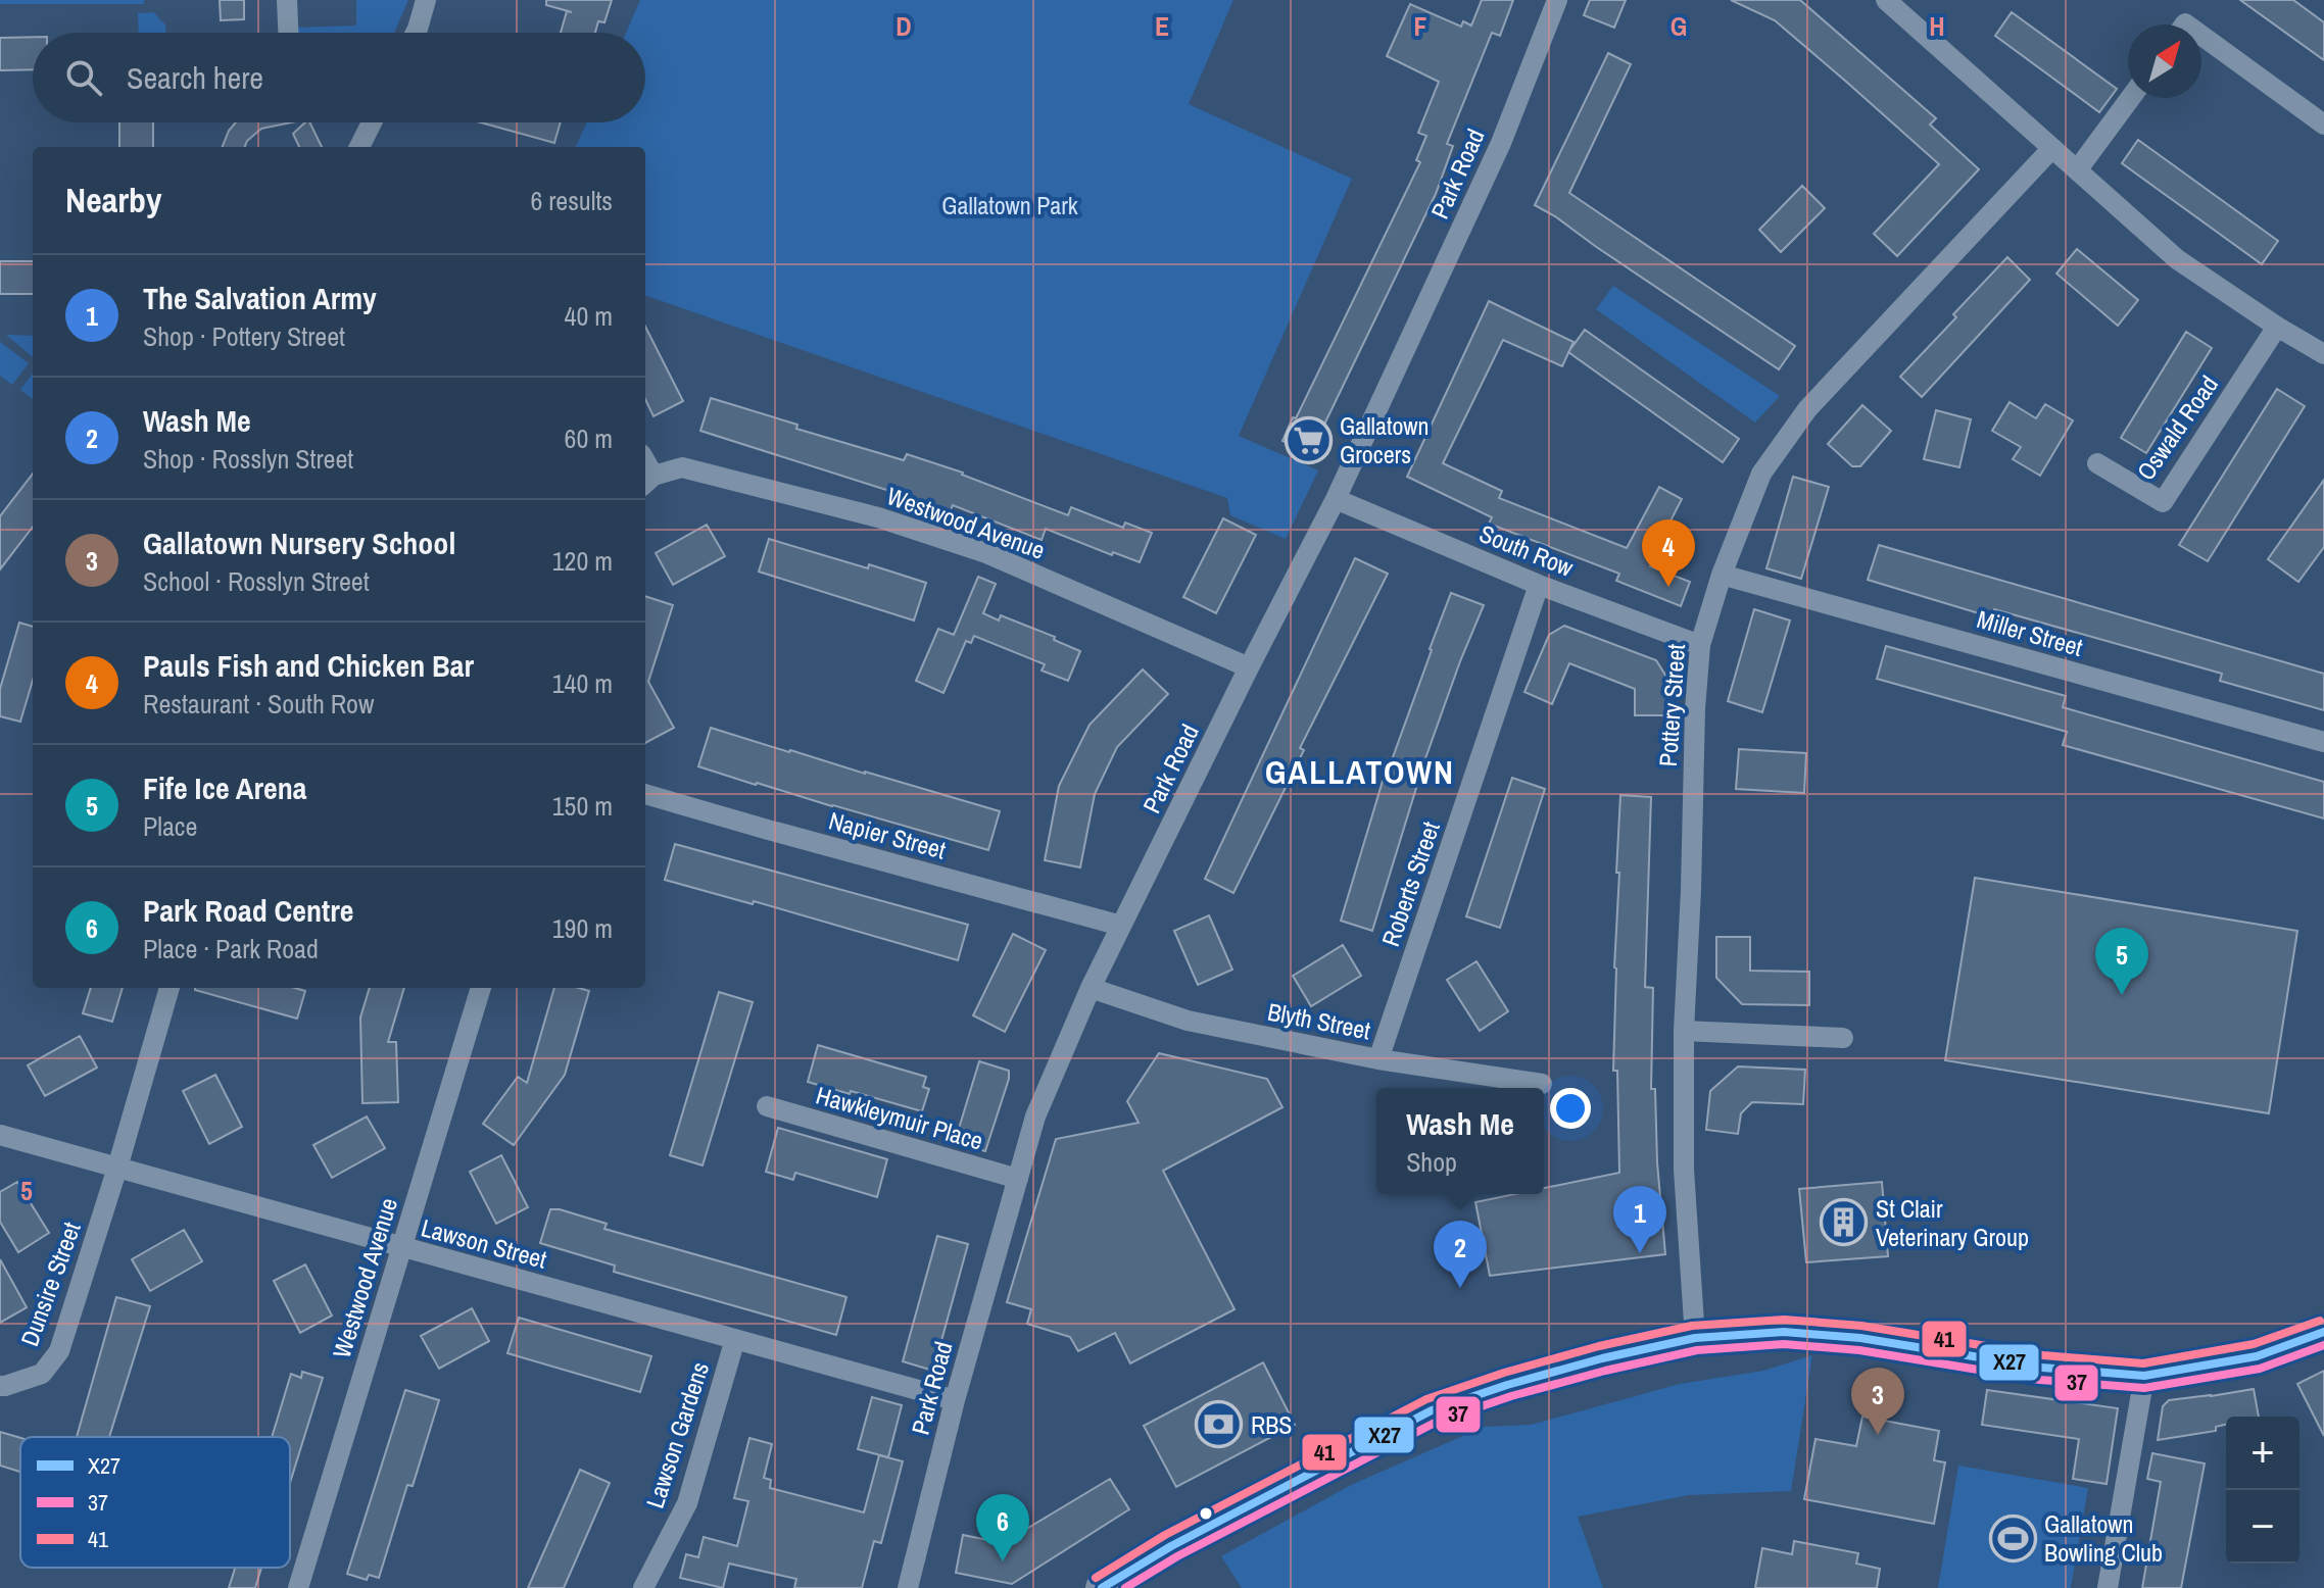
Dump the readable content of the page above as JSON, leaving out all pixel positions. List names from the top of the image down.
{
  "streets": {
    "street": [
      "Park Road",
      "Oswald Road",
      "Westwood Avenue",
      "South Row",
      "Miller Street",
      "Pottery Street",
      "Napier Street",
      "Roberts Street",
      "Blyth Street",
      "Hawkleymuir Place",
      "Lawson Street",
      "Dunsire Street",
      "Lawson Gardens"
    ]
  },
  "crossings": [
    ["Park Road", "Westwood Avenue"],
    ["Park Road", "South Row"],
    ["Park Road", "Napier Street"],
    ["Park Road", "Blyth Street"],
    ["Park Road", "Hawkleymuir Place"],
    ["Park Road", "Lawson Street"],
    ["Westwood Avenue", "Lawson Street"],
    ["South Row", "Pottery Street"],
    ["South Row", "Roberts Street"],
    ["Miller Street", "Pottery Street"],
    ["Roberts Street", "Blyth Street"],
    ["Lawson Street", "Dunsire Street"],
    ["Lawson Street", "Lawson Gardens"]
  ],
  "districts": ["GALLATOWN"],
  "parks": ["Gallatown Park"],
  "places": {
    "supermarket": ["Gallatown Grocers"],
    "building": ["St Clair Veterinary Group"],
    "bank": ["RBS"],
    "sports": ["Gallatown Bowling Club"]
  },
  "lines": ["transit line 41", "transit line X27", "transit line 37"],
  "legend": ["X27", "37", "41"],
  "north": "top right",
  "page": {
    "search": "Search here",
    "heading": ["Nearby", "6 results"],
    "list": [
      {
        "mark": "1",
        "name": "The Salvation Army",
        "note": "Shop · Pottery Street",
        "value": "40 m"
      },
      {
        "mark": "2",
        "name": "Wash Me",
        "note": "Shop · Rosslyn Street",
        "value": "60 m"
      },
      {
        "mark": "3",
        "name": "Gallatown Nursery School",
        "note": "School · Rosslyn Street",
        "value": "120 m"
      },
      {
        "mark": "4",
        "name": "Pauls Fish and Chicken Bar",
        "note": "Restaurant · South Row",
        "value": "140 m"
      },
      {
        "mark": "5",
        "name": "Fife Ice Arena",
        "note": "Place",
        "value": "150 m"
      },
      {
        "mark": "6",
        "name": "Park Road Centre",
        "note": "Place · Park Road",
        "value": "190 m"
      }
    ],
    "pins": [
      "4",
      "5",
      "1",
      "2",
      "3",
      "6"
    ],
    "popup": ["Wash Me", "Shop"],
    "map_buttons": ["+", "−"]
  },
  "grid": {
    "columns": [
      "D",
      "E",
      "F",
      "G",
      "H"
    ],
    "rows": ["5"]
  }
}
